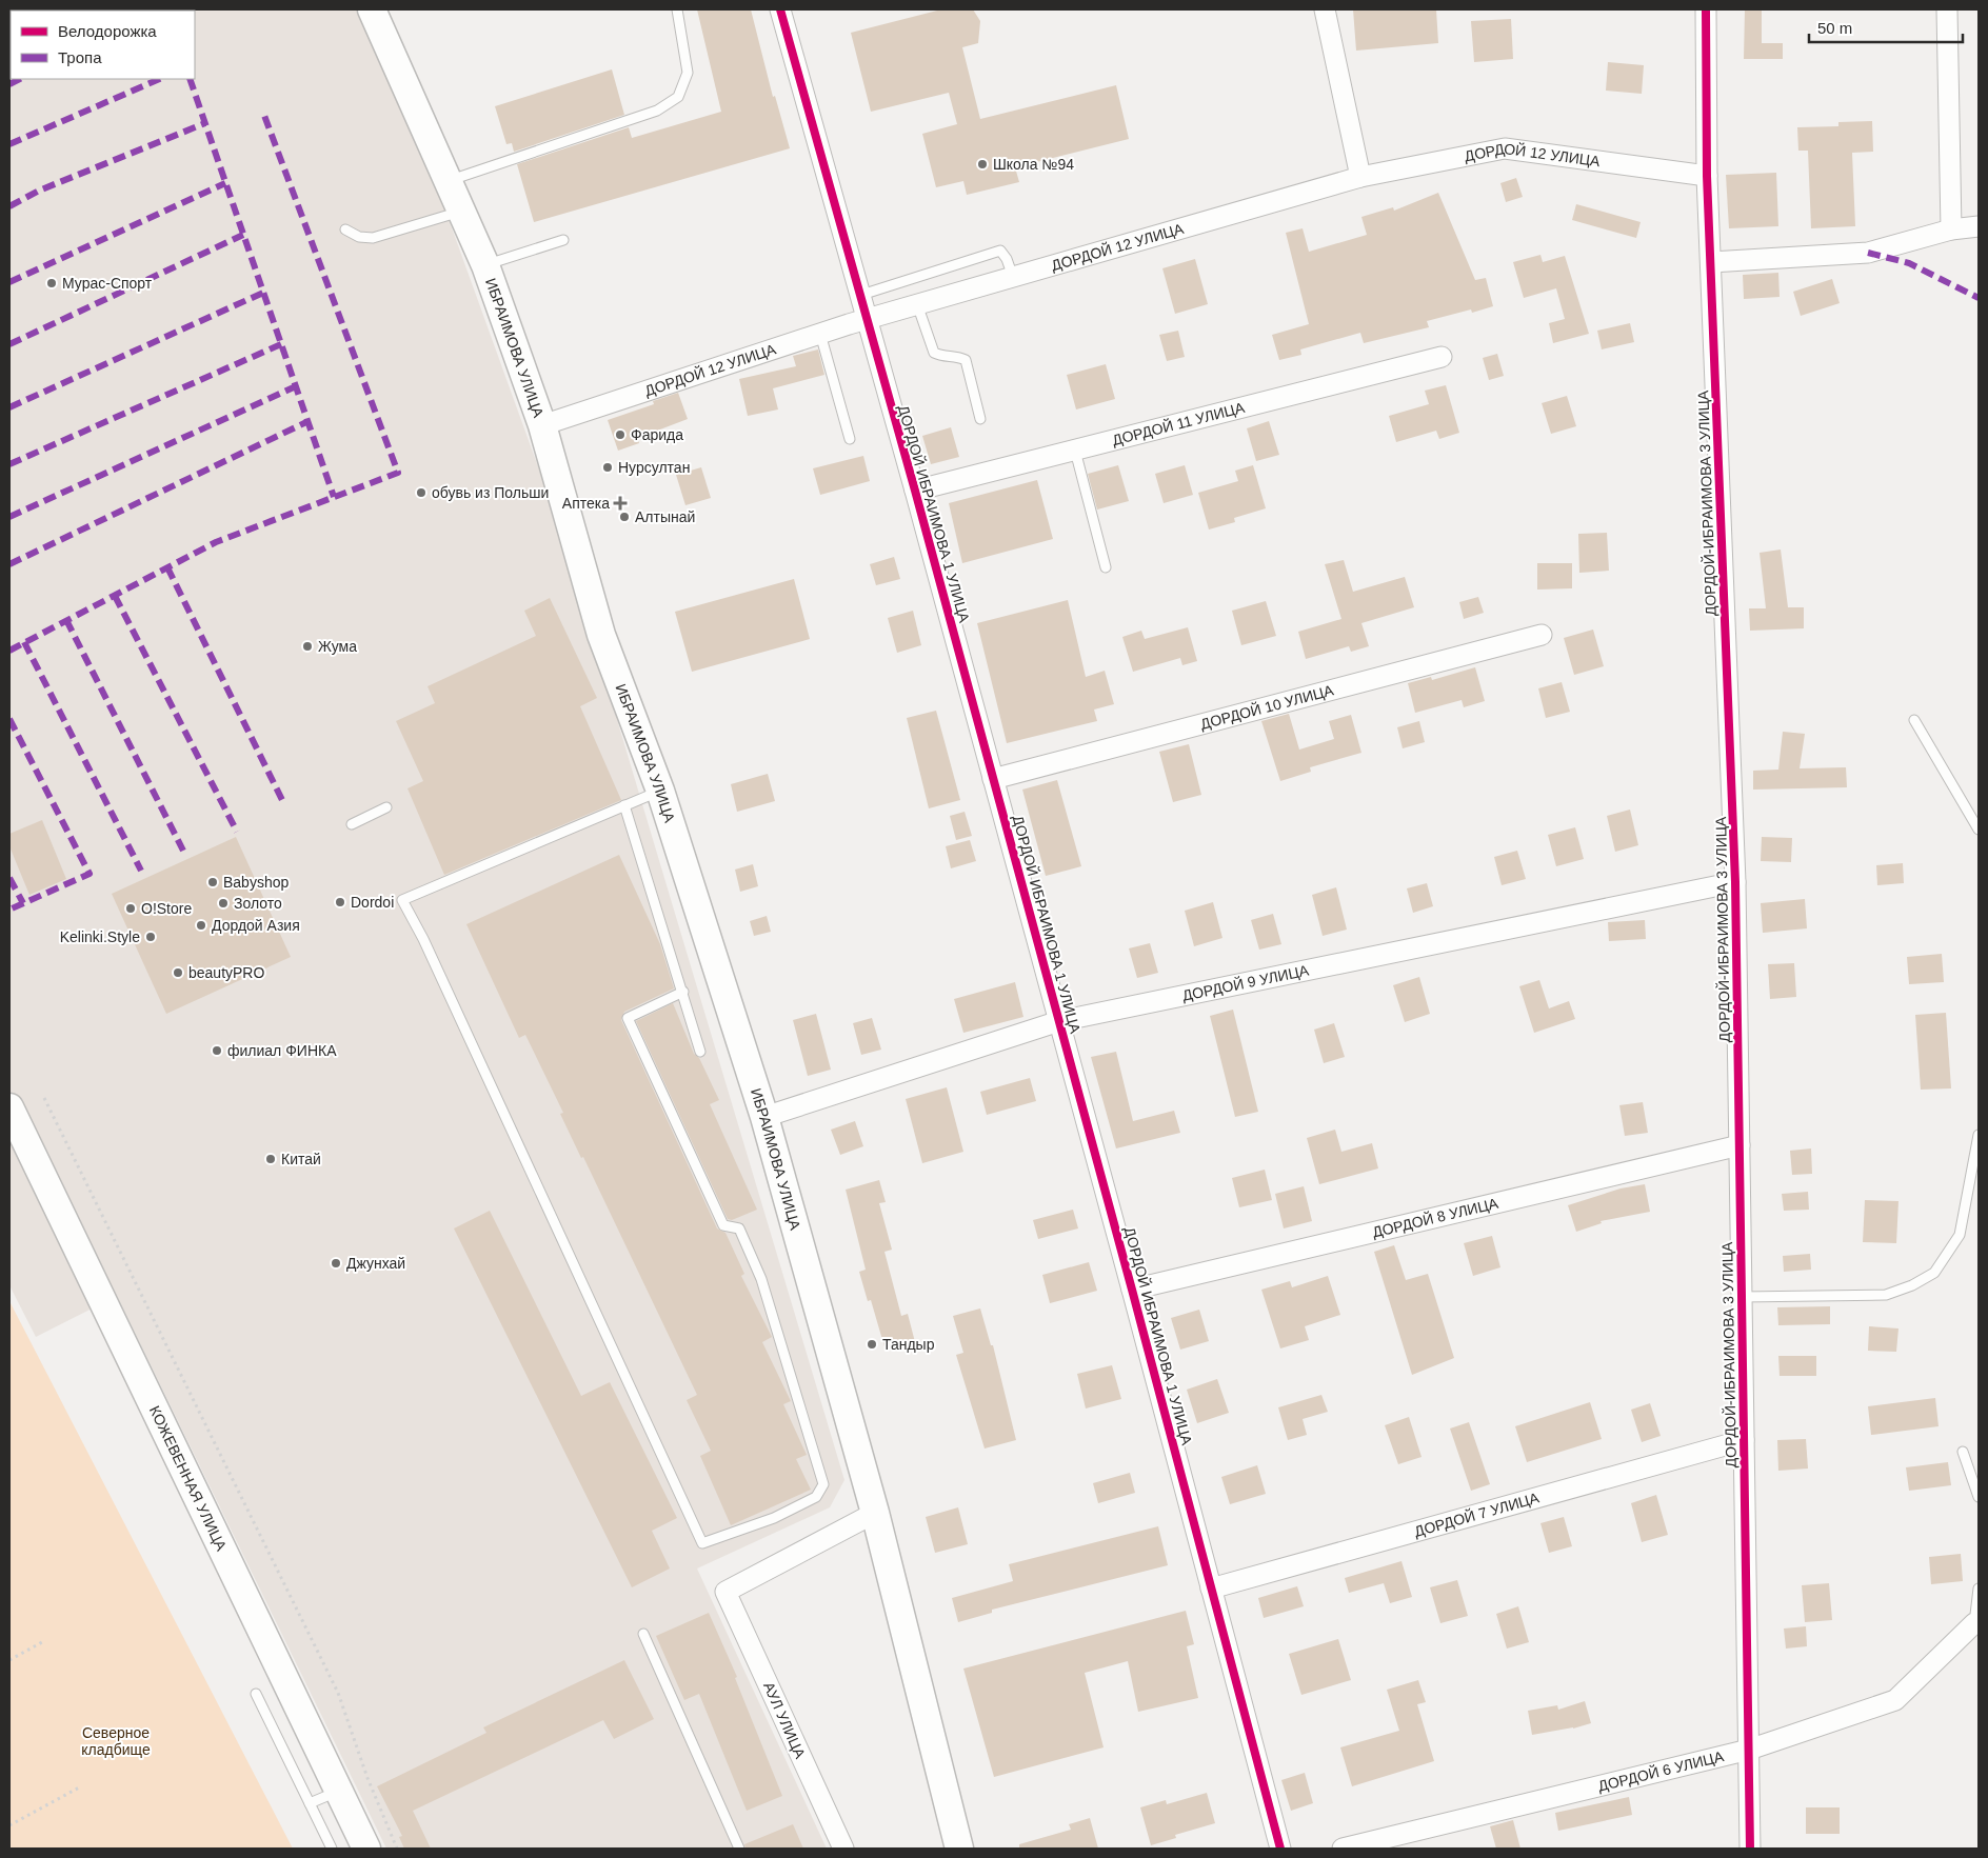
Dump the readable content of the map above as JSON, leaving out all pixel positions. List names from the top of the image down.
{
  "streets": {
    "main road": ["ИБРАИМОВА УЛИЦА", "КОЖЕВЕННАЯ УЛИЦА"],
    "street": [
      "ДОРДОЙ 12 УЛИЦА",
      "ДОРДОЙ 11 УЛИЦА",
      "ДОРДОЙ-ИБРАИМОВА 3 УЛИЦА",
      "ДОРДОЙ ИБРАИМОВА 1 УЛИЦА",
      "ДОРДОЙ 10 УЛИЦА",
      "ДОРДОЙ 9 УЛИЦА",
      "ДОРДОЙ 8 УЛИЦА",
      "ДОРДОЙ 7 УЛИЦА",
      "АУЛ УЛИЦА",
      "ДОРДОЙ 6 УЛИЦА"
    ]
  },
  "crossings": [
    ["ДОРДОЙ 12 УЛИЦА", "ИБРАИМОВА УЛИЦА"],
    ["ДОРДОЙ 12 УЛИЦА", "ДОРДОЙ-ИБРАИМОВА 3 УЛИЦА"],
    ["ДОРДОЙ 12 УЛИЦА", "ДОРДОЙ ИБРАИМОВА 1 УЛИЦА"],
    ["ИБРАИМОВА УЛИЦА", "ДОРДОЙ 9 УЛИЦА"],
    ["ИБРАИМОВА УЛИЦА", "АУЛ УЛИЦА"],
    ["ДОРДОЙ 11 УЛИЦА", "ДОРДОЙ ИБРАИМОВА 1 УЛИЦА"],
    ["ДОРДОЙ-ИБРАИМОВА 3 УЛИЦА", "ДОРДОЙ 9 УЛИЦА"],
    ["ДОРДОЙ-ИБРАИМОВА 3 УЛИЦА", "ДОРДОЙ 8 УЛИЦА"],
    ["ДОРДОЙ-ИБРАИМОВА 3 УЛИЦА", "ДОРДОЙ 7 УЛИЦА"],
    ["ДОРДОЙ-ИБРАИМОВА 3 УЛИЦА", "ДОРДОЙ 6 УЛИЦА"],
    ["ДОРДОЙ ИБРАИМОВА 1 УЛИЦА", "ДОРДОЙ 10 УЛИЦА"],
    ["ДОРДОЙ ИБРАИМОВА 1 УЛИЦА", "ДОРДОЙ 9 УЛИЦА"],
    ["ДОРДОЙ ИБРАИМОВА 1 УЛИЦА", "ДОРДОЙ 8 УЛИЦА"],
    ["ДОРДОЙ ИБРАИМОВА 1 УЛИЦА", "ДОРДОЙ 7 УЛИЦА"]
  ],
  "parks": ["Северное кладбище"],
  "places": {
    "other": [
      "Школа №94",
      "Мурас-Спорт",
      "Фарида",
      "Нурсултан",
      "обувь из Польши",
      "Алтынай",
      "Жума",
      "Babyshop",
      "Dordoi",
      "Золото",
      "O!Store",
      "Дордой Азия",
      "Kelinki.Style",
      "beautyPRO",
      "филиал ФИНКА",
      "Китай",
      "Джунхай",
      "Тандыр"
    ],
    "health": ["Аптека"]
  },
  "legend": ["Велодорожка", "Тропа"],
  "scale_bar": "50 m"
}
